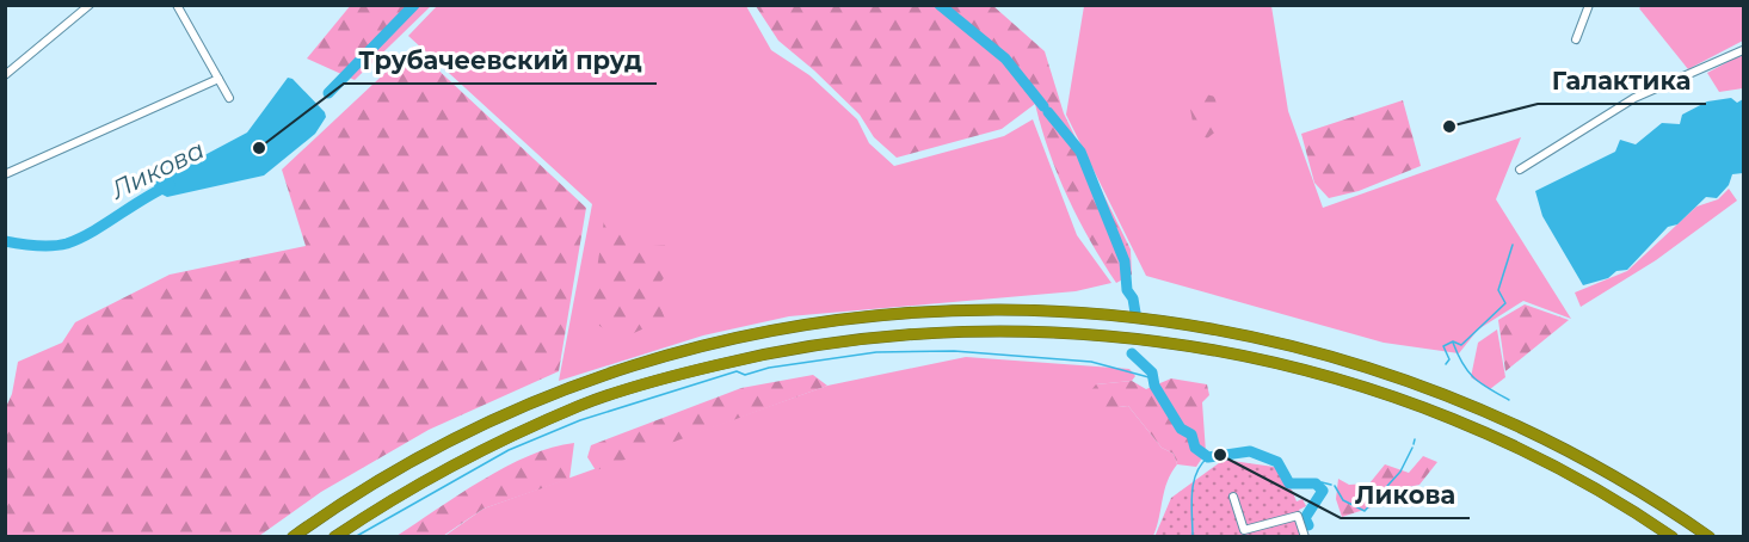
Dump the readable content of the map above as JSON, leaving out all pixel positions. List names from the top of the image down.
{
  "water": ["Ликова"],
  "places": ["Галактика", "Трубачеевский пруд", "Ликова"]
}
